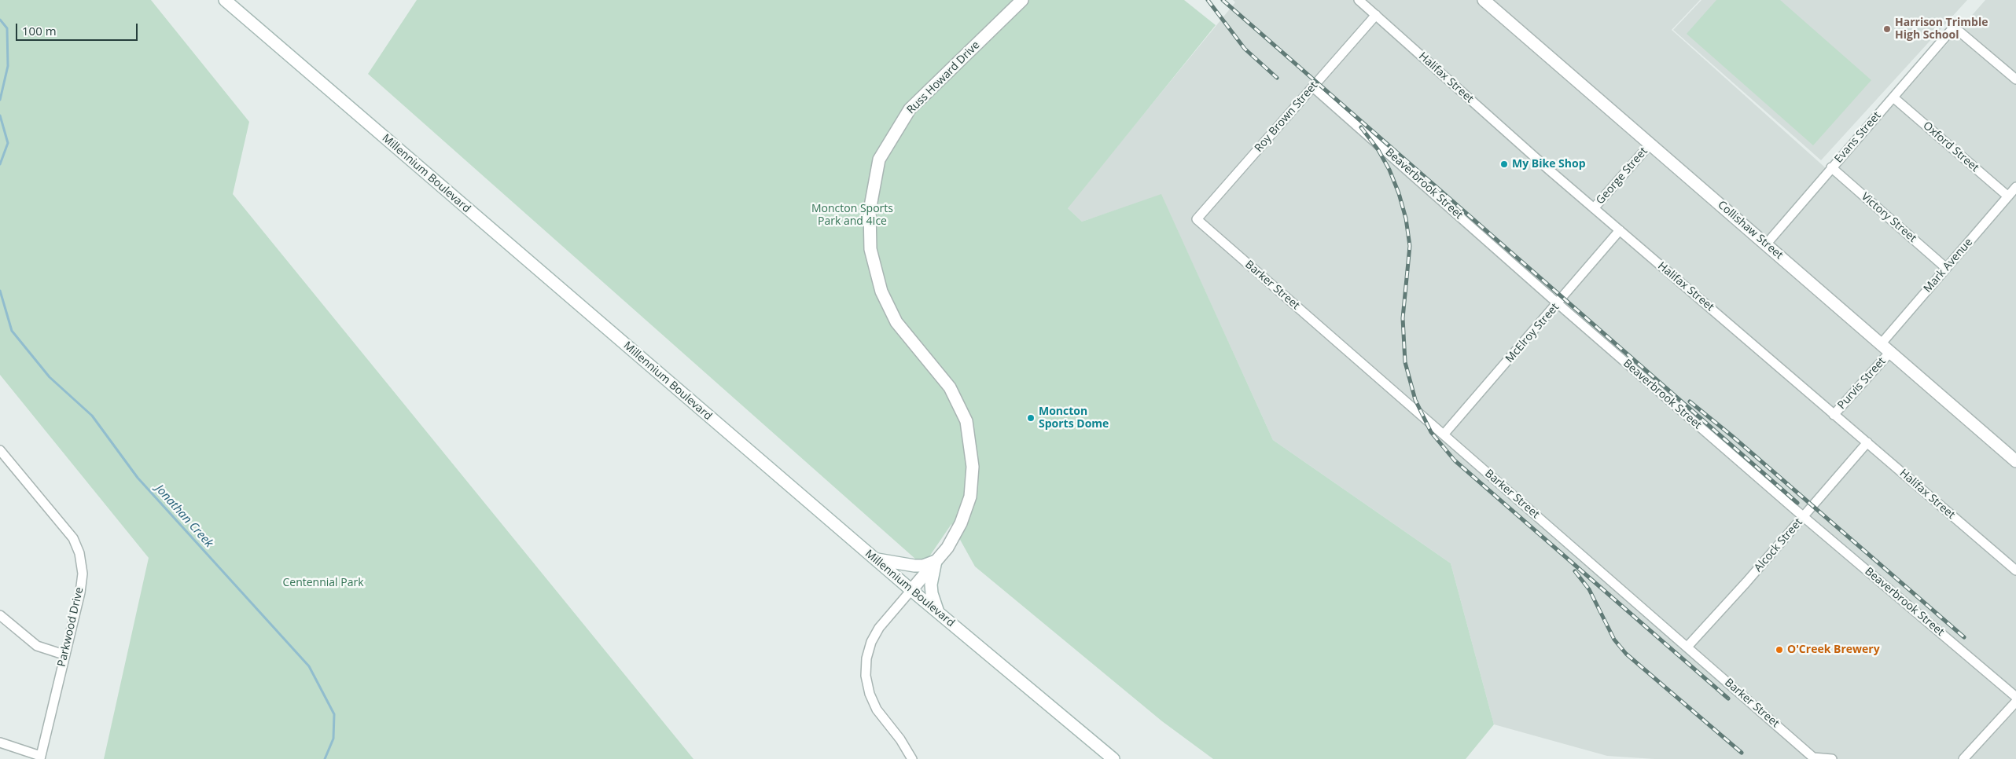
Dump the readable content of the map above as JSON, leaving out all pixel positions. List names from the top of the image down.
{
  "streets": {
    "street": [
      "Russ Howard Drive",
      "Halifax Street",
      "Roy Brown Street",
      "Evans Street",
      "Oxford Street",
      "Millennium Boulevard",
      "George Street",
      "Beaverbrook Street",
      "Victory Street",
      "Collishaw Street",
      "Mark Avenue",
      "Barker Street",
      "McElroy Street",
      "Purvis Street",
      "Alcock Street",
      "Parkwood Drive"
    ]
  },
  "crossings": [
    ["Russ Howard Drive", "Millennium Boulevard"],
    ["Halifax Street", "Roy Brown Street"],
    ["Halifax Street", "George Street"],
    ["Halifax Street", "McElroy Street"],
    ["Halifax Street", "Purvis Street"],
    ["Halifax Street", "Alcock Street"],
    ["Roy Brown Street", "Beaverbrook Street"],
    ["Roy Brown Street", "Barker Street"],
    ["Evans Street", "Oxford Street"],
    ["Evans Street", "Victory Street"],
    ["Evans Street", "Collishaw Street"],
    ["Oxford Street", "Mark Avenue"],
    ["George Street", "Collishaw Street"],
    ["Beaverbrook Street", "McElroy Street"],
    ["Beaverbrook Street", "Alcock Street"],
    ["Victory Street", "Mark Avenue"],
    ["Collishaw Street", "Mark Avenue"],
    ["Collishaw Street", "Purvis Street"],
    ["Barker Street", "McElroy Street"],
    ["Barker Street", "Alcock Street"]
  ],
  "water": ["Jonathan Creek"],
  "parks": ["Moncton Sports Park and 4Ice", "Centennial Park"],
  "places": [
    "Harrison Trimble High School",
    "My Bike Shop",
    "Moncton Sports Dome",
    "O'Creek Brewery"
  ],
  "scale_bar": "100 m"
}
